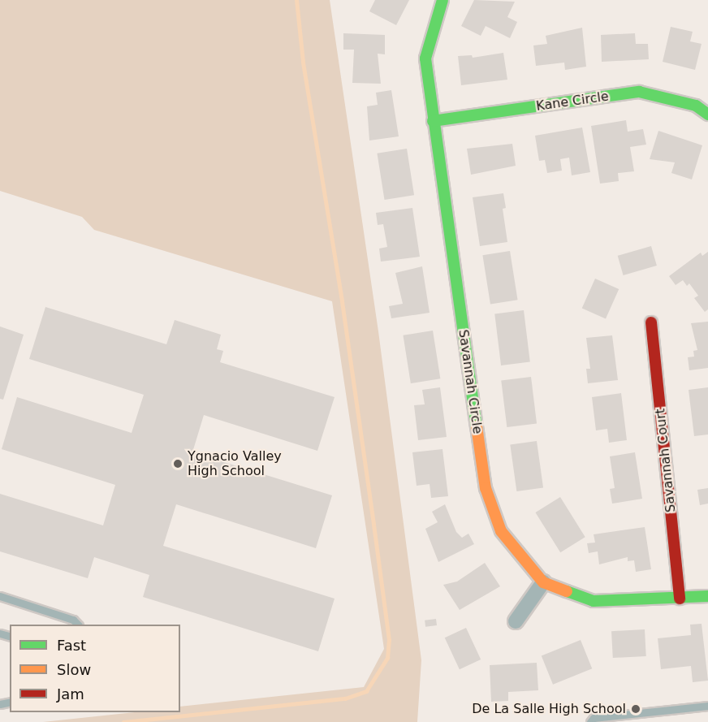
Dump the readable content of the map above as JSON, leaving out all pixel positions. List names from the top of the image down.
{
  "streets": {
    "street": ["Kane Circle", "Savannah Circle", "Savannah Court"]
  },
  "crossings": [
    ["Kane Circle", "Savannah Circle"]
  ],
  "places": ["Ygnacio Valley High School", "De La Salle High School"],
  "legend": ["Fast", "Slow", "Jam"]
}
